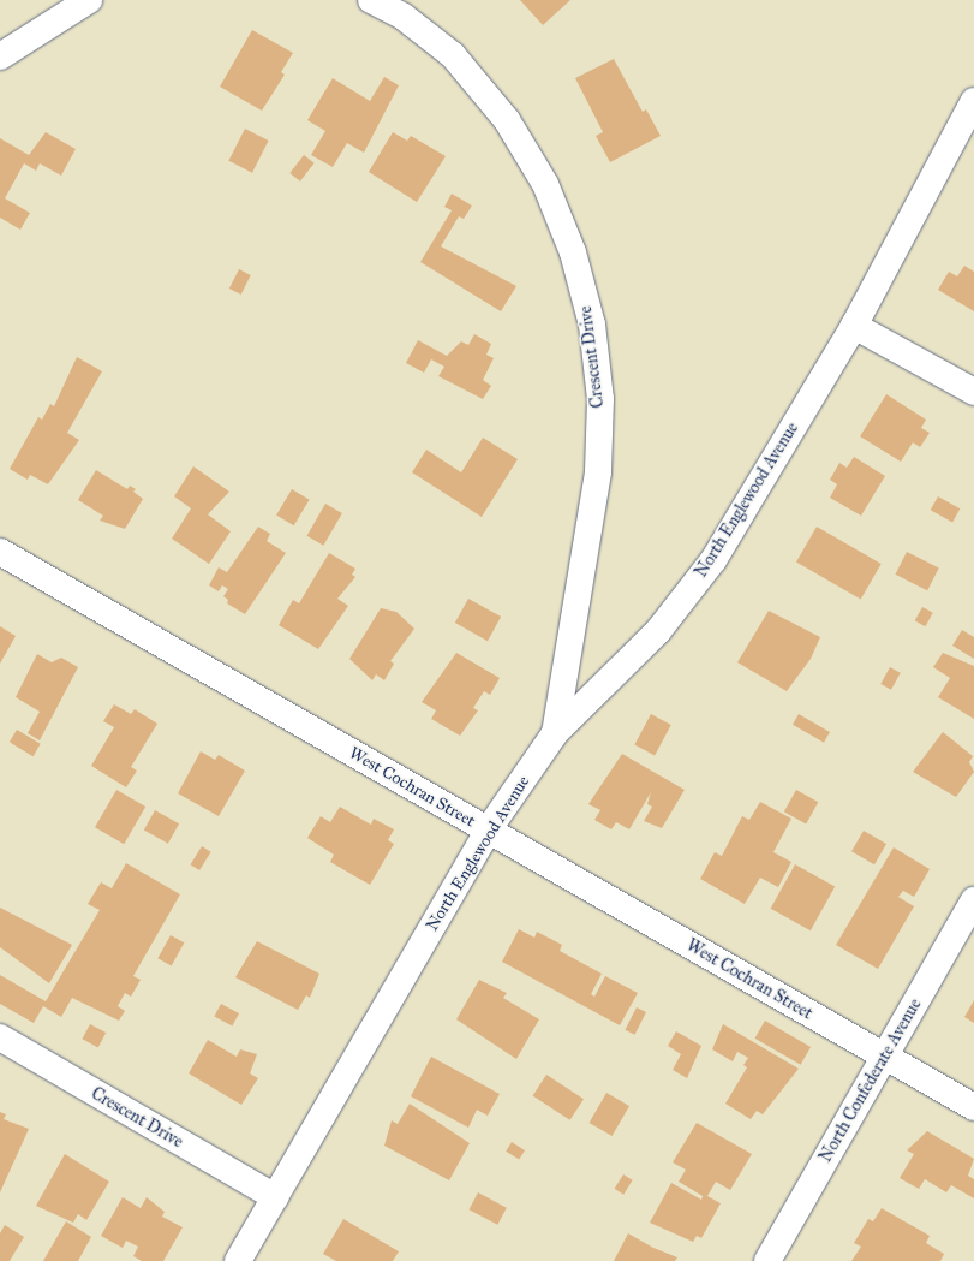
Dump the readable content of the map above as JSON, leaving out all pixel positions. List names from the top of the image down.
{
  "streets": {
    "street": [
      "Crescent Drive",
      "North Englewood Avenue",
      "West Cochran Street",
      "North Confederate Avenue"
    ]
  },
  "crossings": [
    ["Crescent Drive", "North Englewood Avenue"],
    ["North Englewood Avenue", "West Cochran Street"],
    ["West Cochran Street", "North Confederate Avenue"]
  ]
}
